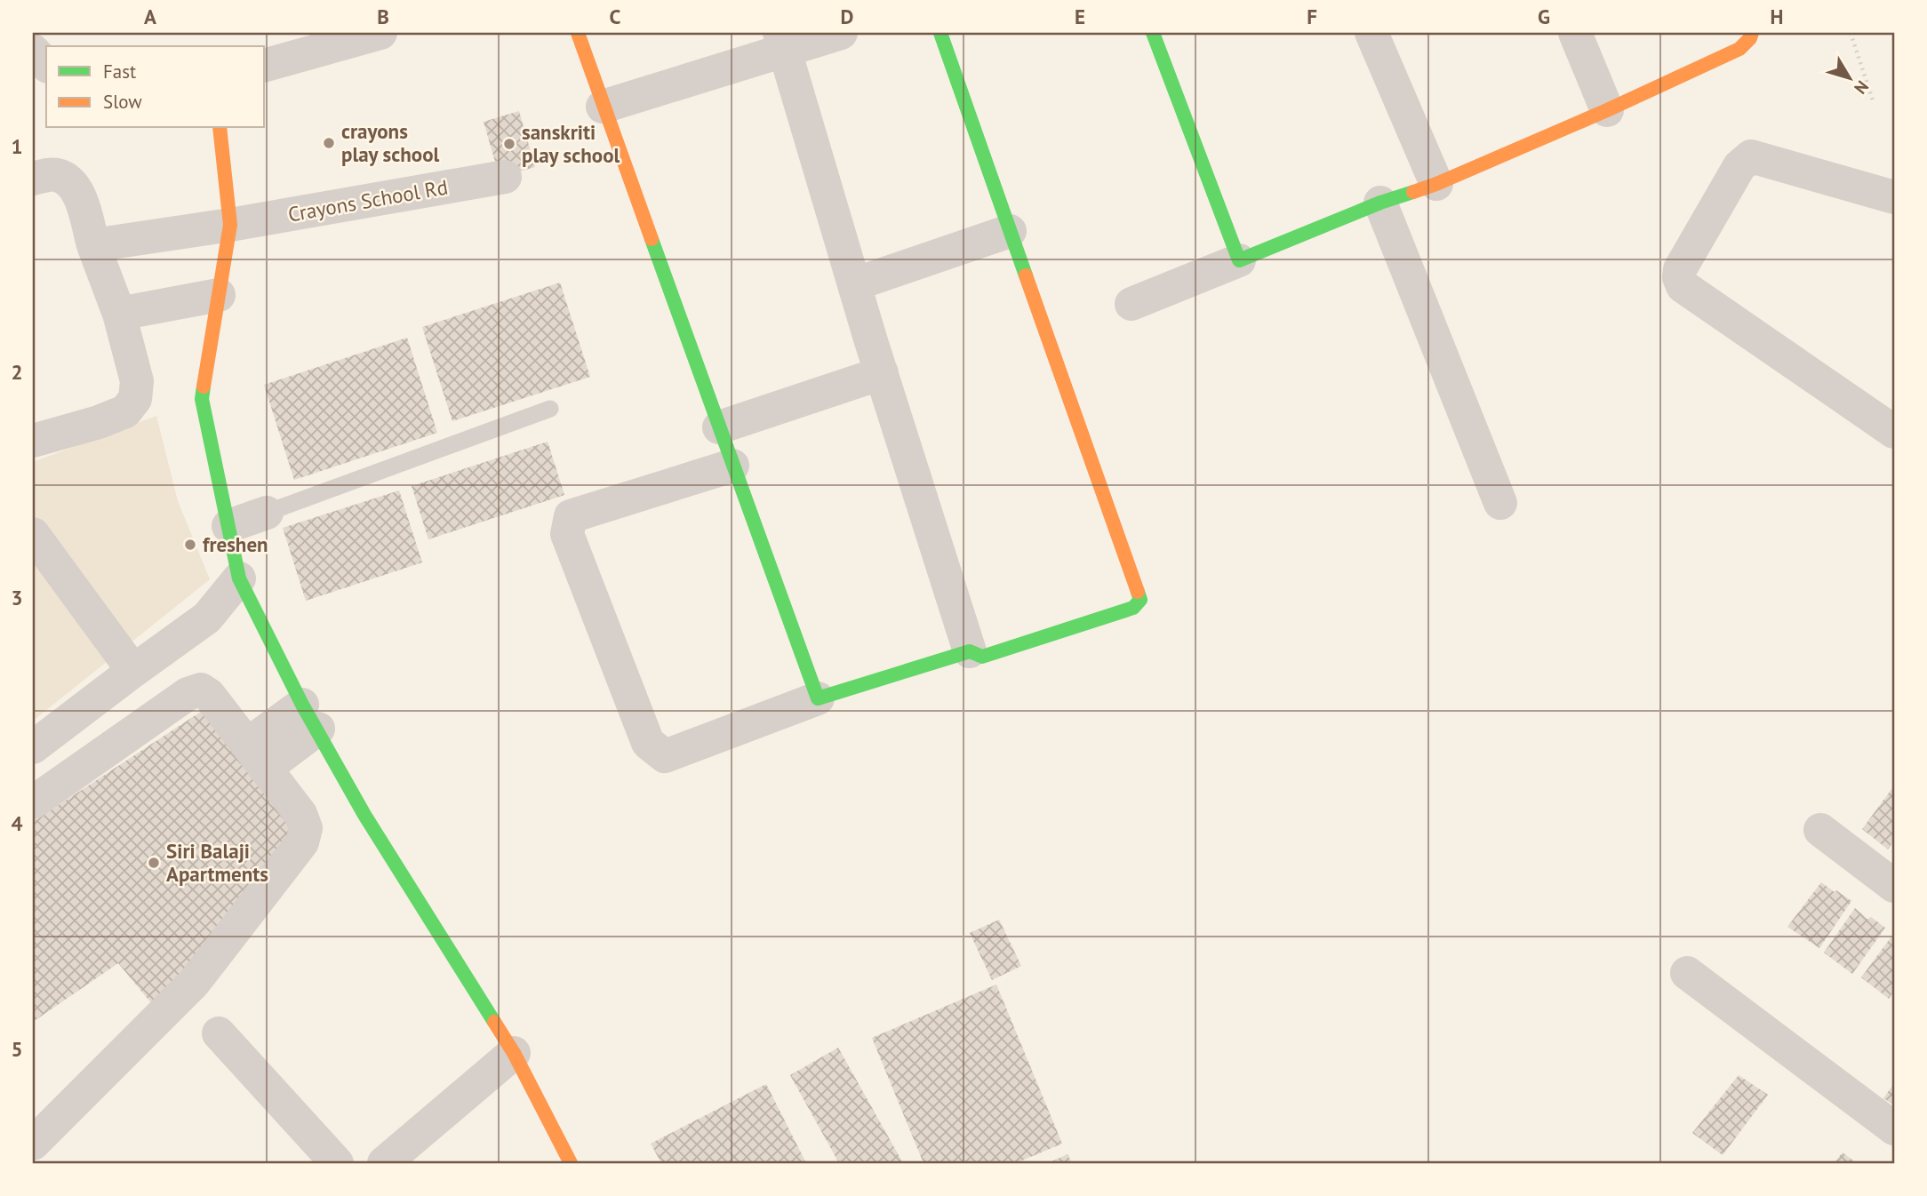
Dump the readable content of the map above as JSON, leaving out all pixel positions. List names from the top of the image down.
{
  "streets": {
    "street": ["Crayons School Rd"]
  },
  "places": [
    "crayons play school",
    "sanskriti play school",
    "freshen",
    "Siri Balaji Apartments"
  ],
  "legend": ["Fast", "Slow"],
  "north": "bottom right",
  "grid": {
    "columns": [
      "A",
      "B",
      "C",
      "D",
      "E",
      "F",
      "G",
      "H"
    ],
    "rows": [
      "1",
      "2",
      "3",
      "4",
      "5"
    ]
  }
}
